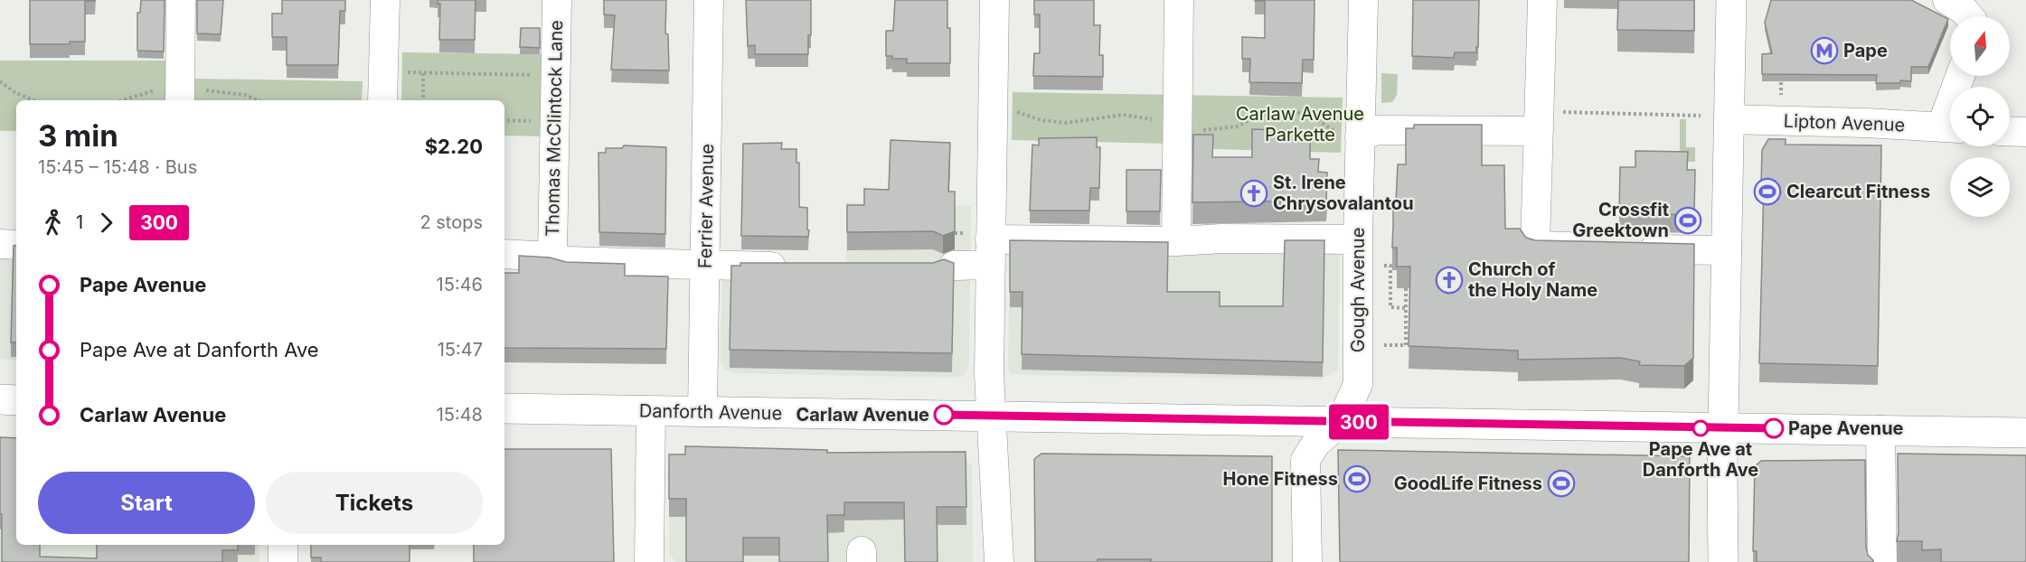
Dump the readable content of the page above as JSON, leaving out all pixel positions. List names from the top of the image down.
{
  "streets": {
    "main road": ["Danforth Avenue"],
    "street": [
      "Lipton Avenue",
      "Thomas McClintock Lane",
      "Ferrier Avenue",
      "Gough Avenue"
    ]
  },
  "crossings": [
    ["Ferrier Avenue", "Danforth Avenue"],
    ["Gough Avenue", "Danforth Avenue"]
  ],
  "parks": ["Carlaw Avenue Parkette"],
  "places": {
    "metro station": ["Pape"],
    "sports": [
      "Clearcut Fitness",
      "Crossfit Greektown",
      "Hone Fitness",
      "GoodLife Fitness"
    ],
    "church": ["St. Irene Chrysovalantou", "Church of the Holy Name"],
    "other": ["Carlaw Avenue", "Pape Ave at Danforth Ave", "Pape Avenue"]
  },
  "lines": ["bus line 300"],
  "north": "top",
  "page": {
    "on_map": "300",
    "heading": ["3 min", "15:45 – 15:48 · Bus", "$2.20"],
    "legs": ["1", "300", "2 stops"],
    "list": [
      {
        "name": "Pape Avenue",
        "value": "15:46"
      },
      {
        "name": "Pape Ave at Danforth Ave",
        "value": "15:47"
      },
      {
        "name": "Carlaw Avenue",
        "value": "15:48"
      }
    ],
    "buttons": ["Start", "Tickets"]
  }
}
